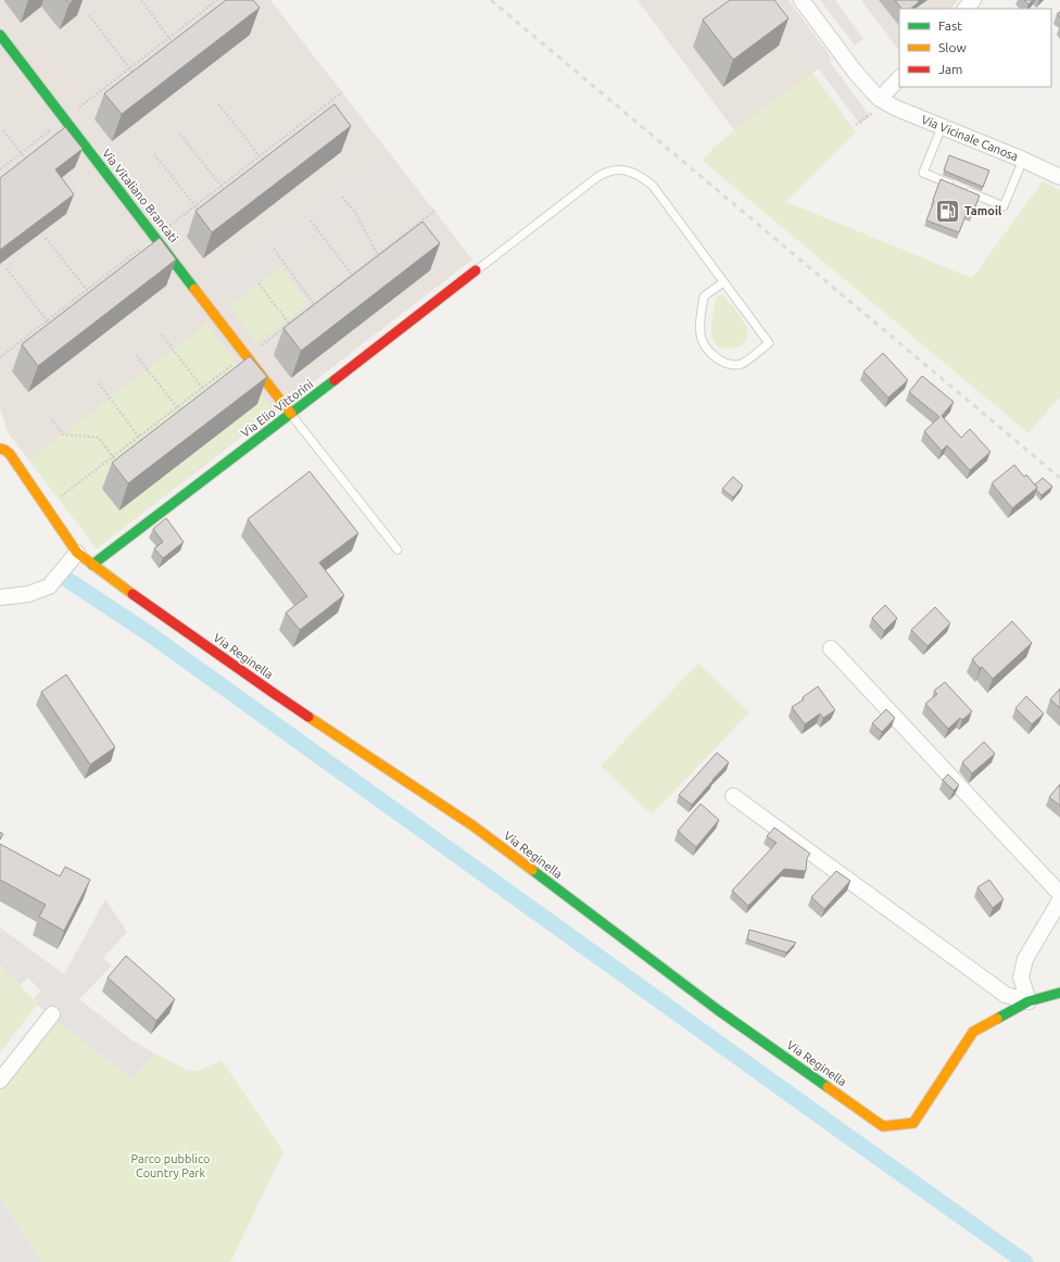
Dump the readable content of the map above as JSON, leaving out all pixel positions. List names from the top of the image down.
{
  "streets": {
    "street": [
      "Via Vicinale Canosa",
      "Via Vitaliano Brancati",
      "Via Elio Vittorini",
      "Via Reginella"
    ]
  },
  "crossings": [
    ["Via Vitaliano Brancati", "Via Elio Vittorini"],
    ["Via Elio Vittorini", "Via Reginella"]
  ],
  "parks": ["Parco pubblico Country Park"],
  "places": {
    "fuel station": ["Tamoil"]
  },
  "legend": ["Fast", "Slow", "Jam"]
}
